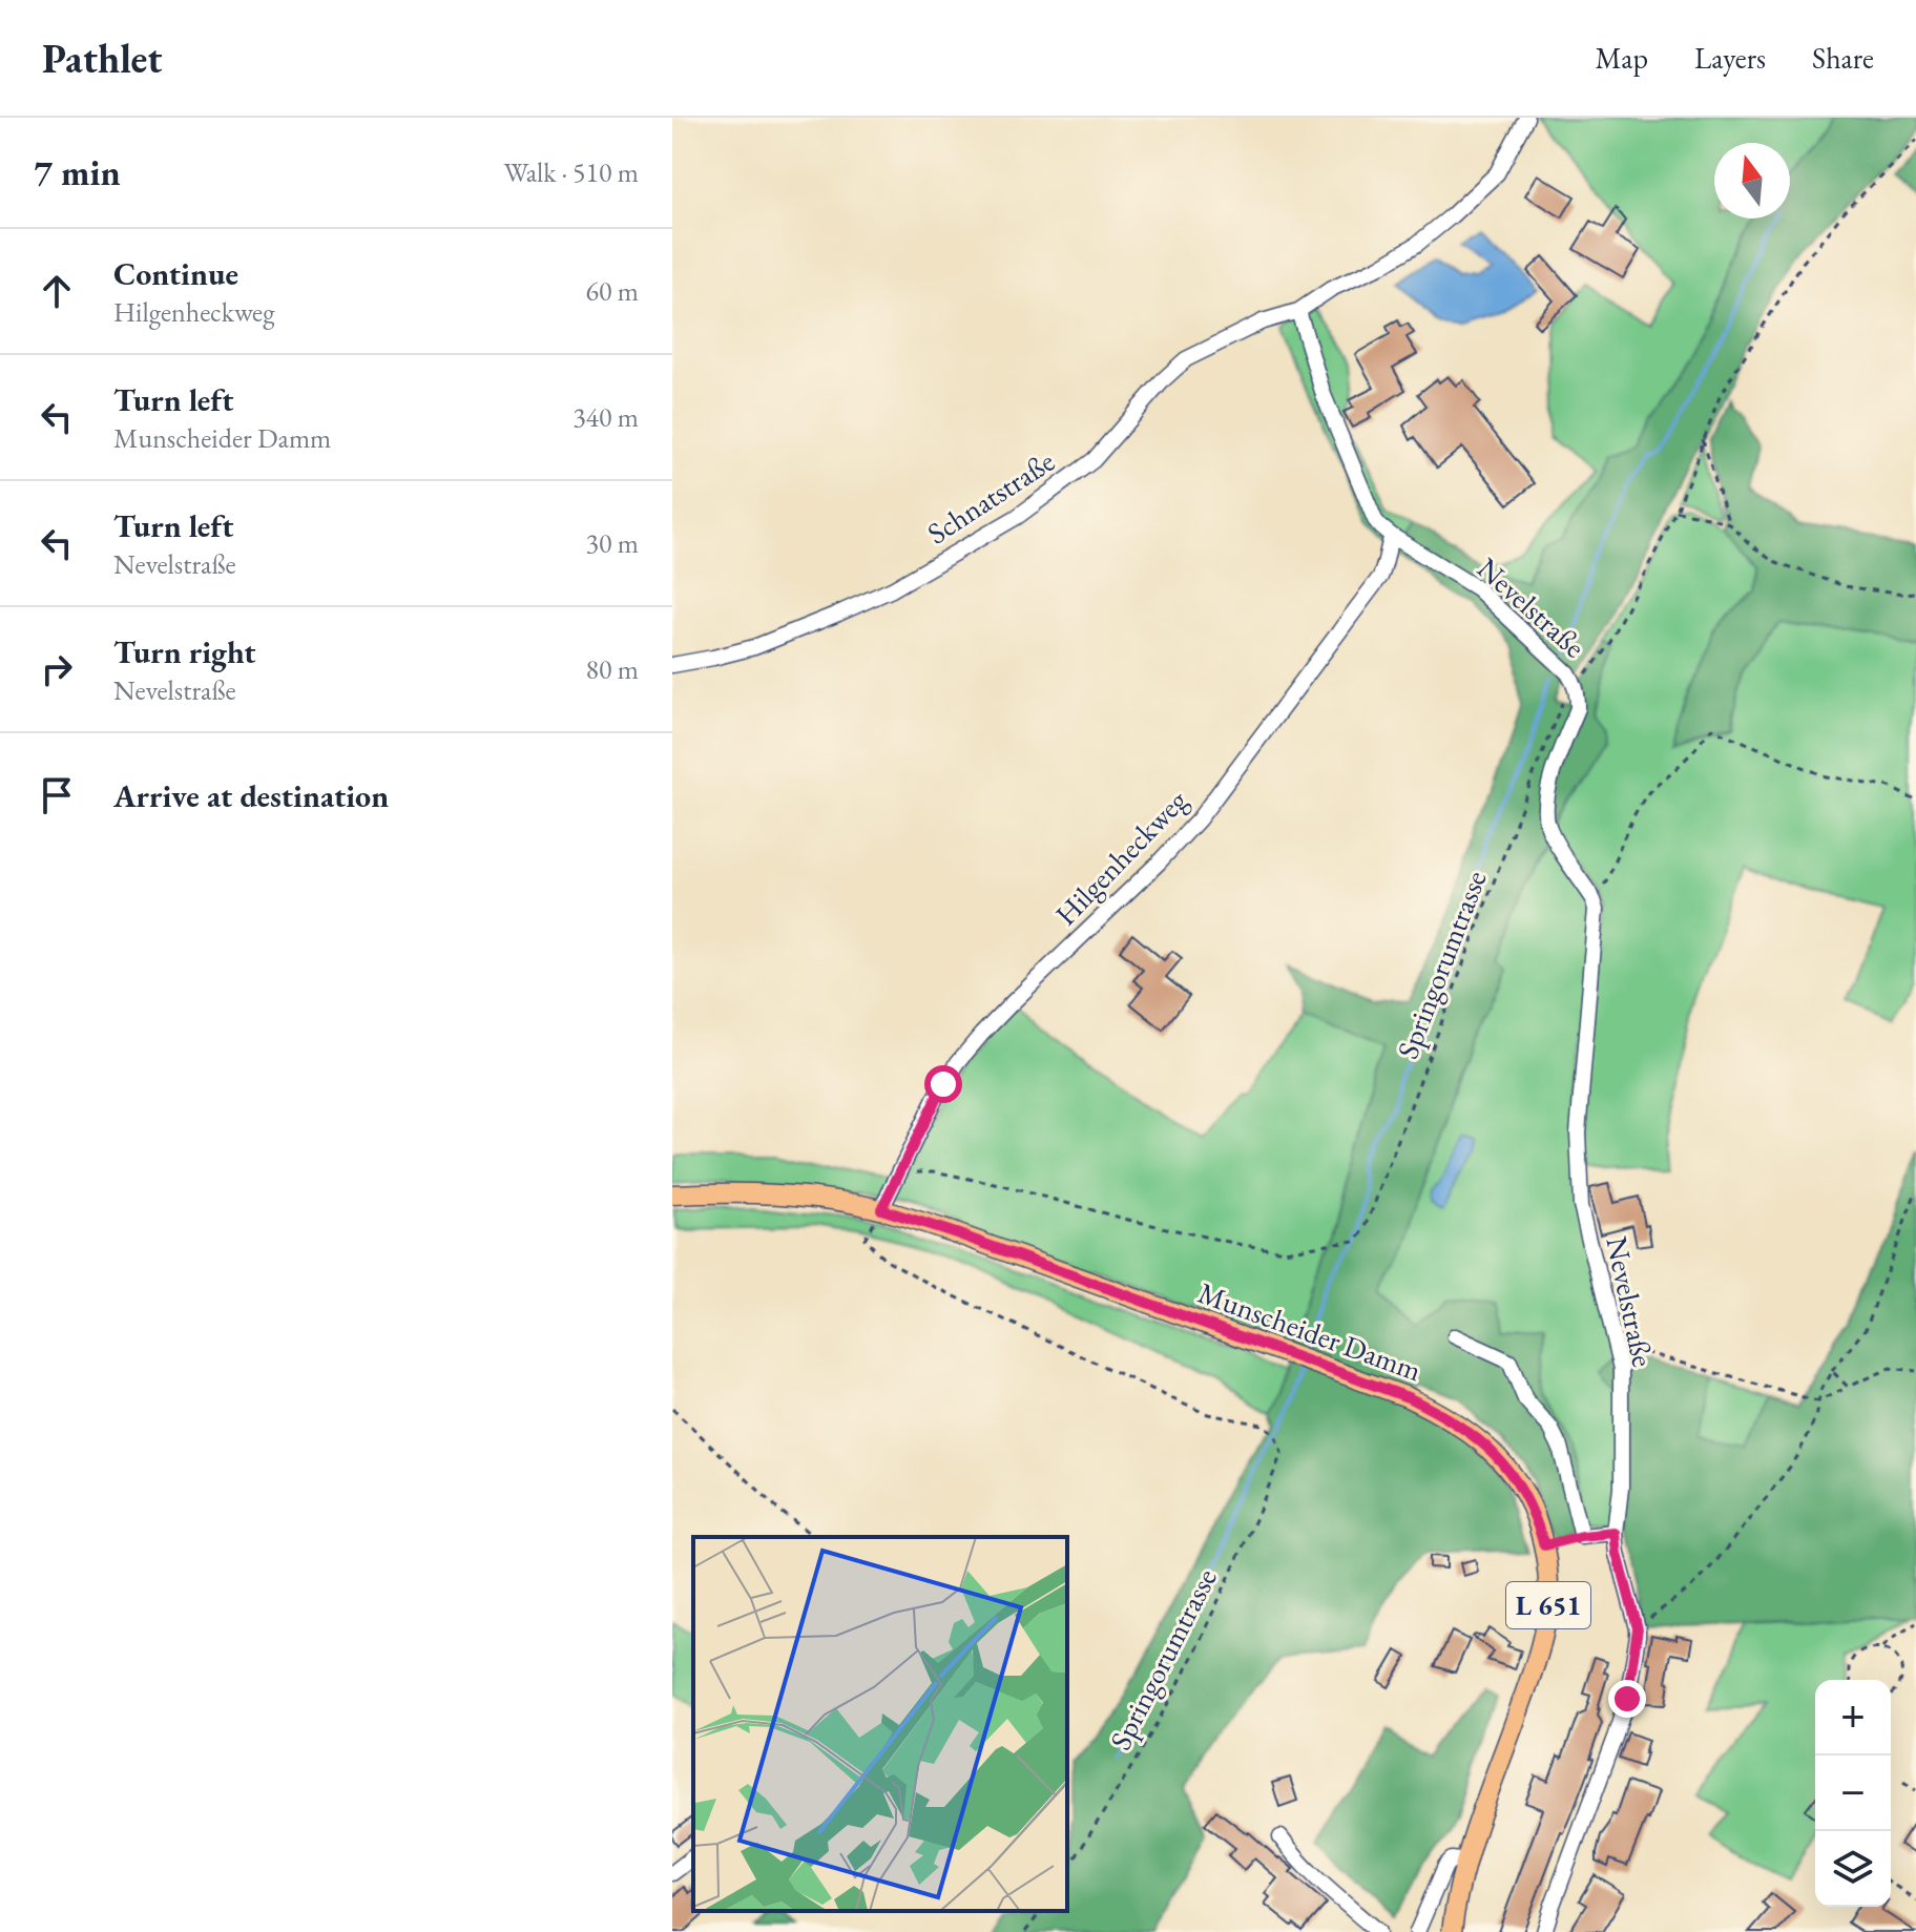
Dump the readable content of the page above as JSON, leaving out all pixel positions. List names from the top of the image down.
{
  "streets": {
    "main road": ["Munscheider Damm", "L 651"],
    "street": ["Schnatstraße", "Nevelstraße", "Hilgenheckweg"],
    "path": ["Springorumtrasse"]
  },
  "crossings": [
    ["Schnatstraße", "Nevelstraße"],
    ["Nevelstraße", "Hilgenheckweg"],
    ["Hilgenheckweg", "Springorumtrasse"],
    ["Hilgenheckweg", "Munscheider Damm"]
  ],
  "north": "top",
  "page": {
    "header": "Pathlet",
    "nav": ["Map", "Layers", "Share"],
    "heading": ["7 min", "Walk · 510 m"],
    "list": [
      ["Continue", "Hilgenheckweg", "60 m"],
      ["Turn left", "Munscheider Damm", "340 m"],
      ["Turn left", "Nevelstraße", "30 m"],
      ["Turn right", "Nevelstraße", "80 m"],
      "Arrive at destination"
    ],
    "map_buttons": ["+", "−"]
  }
}
